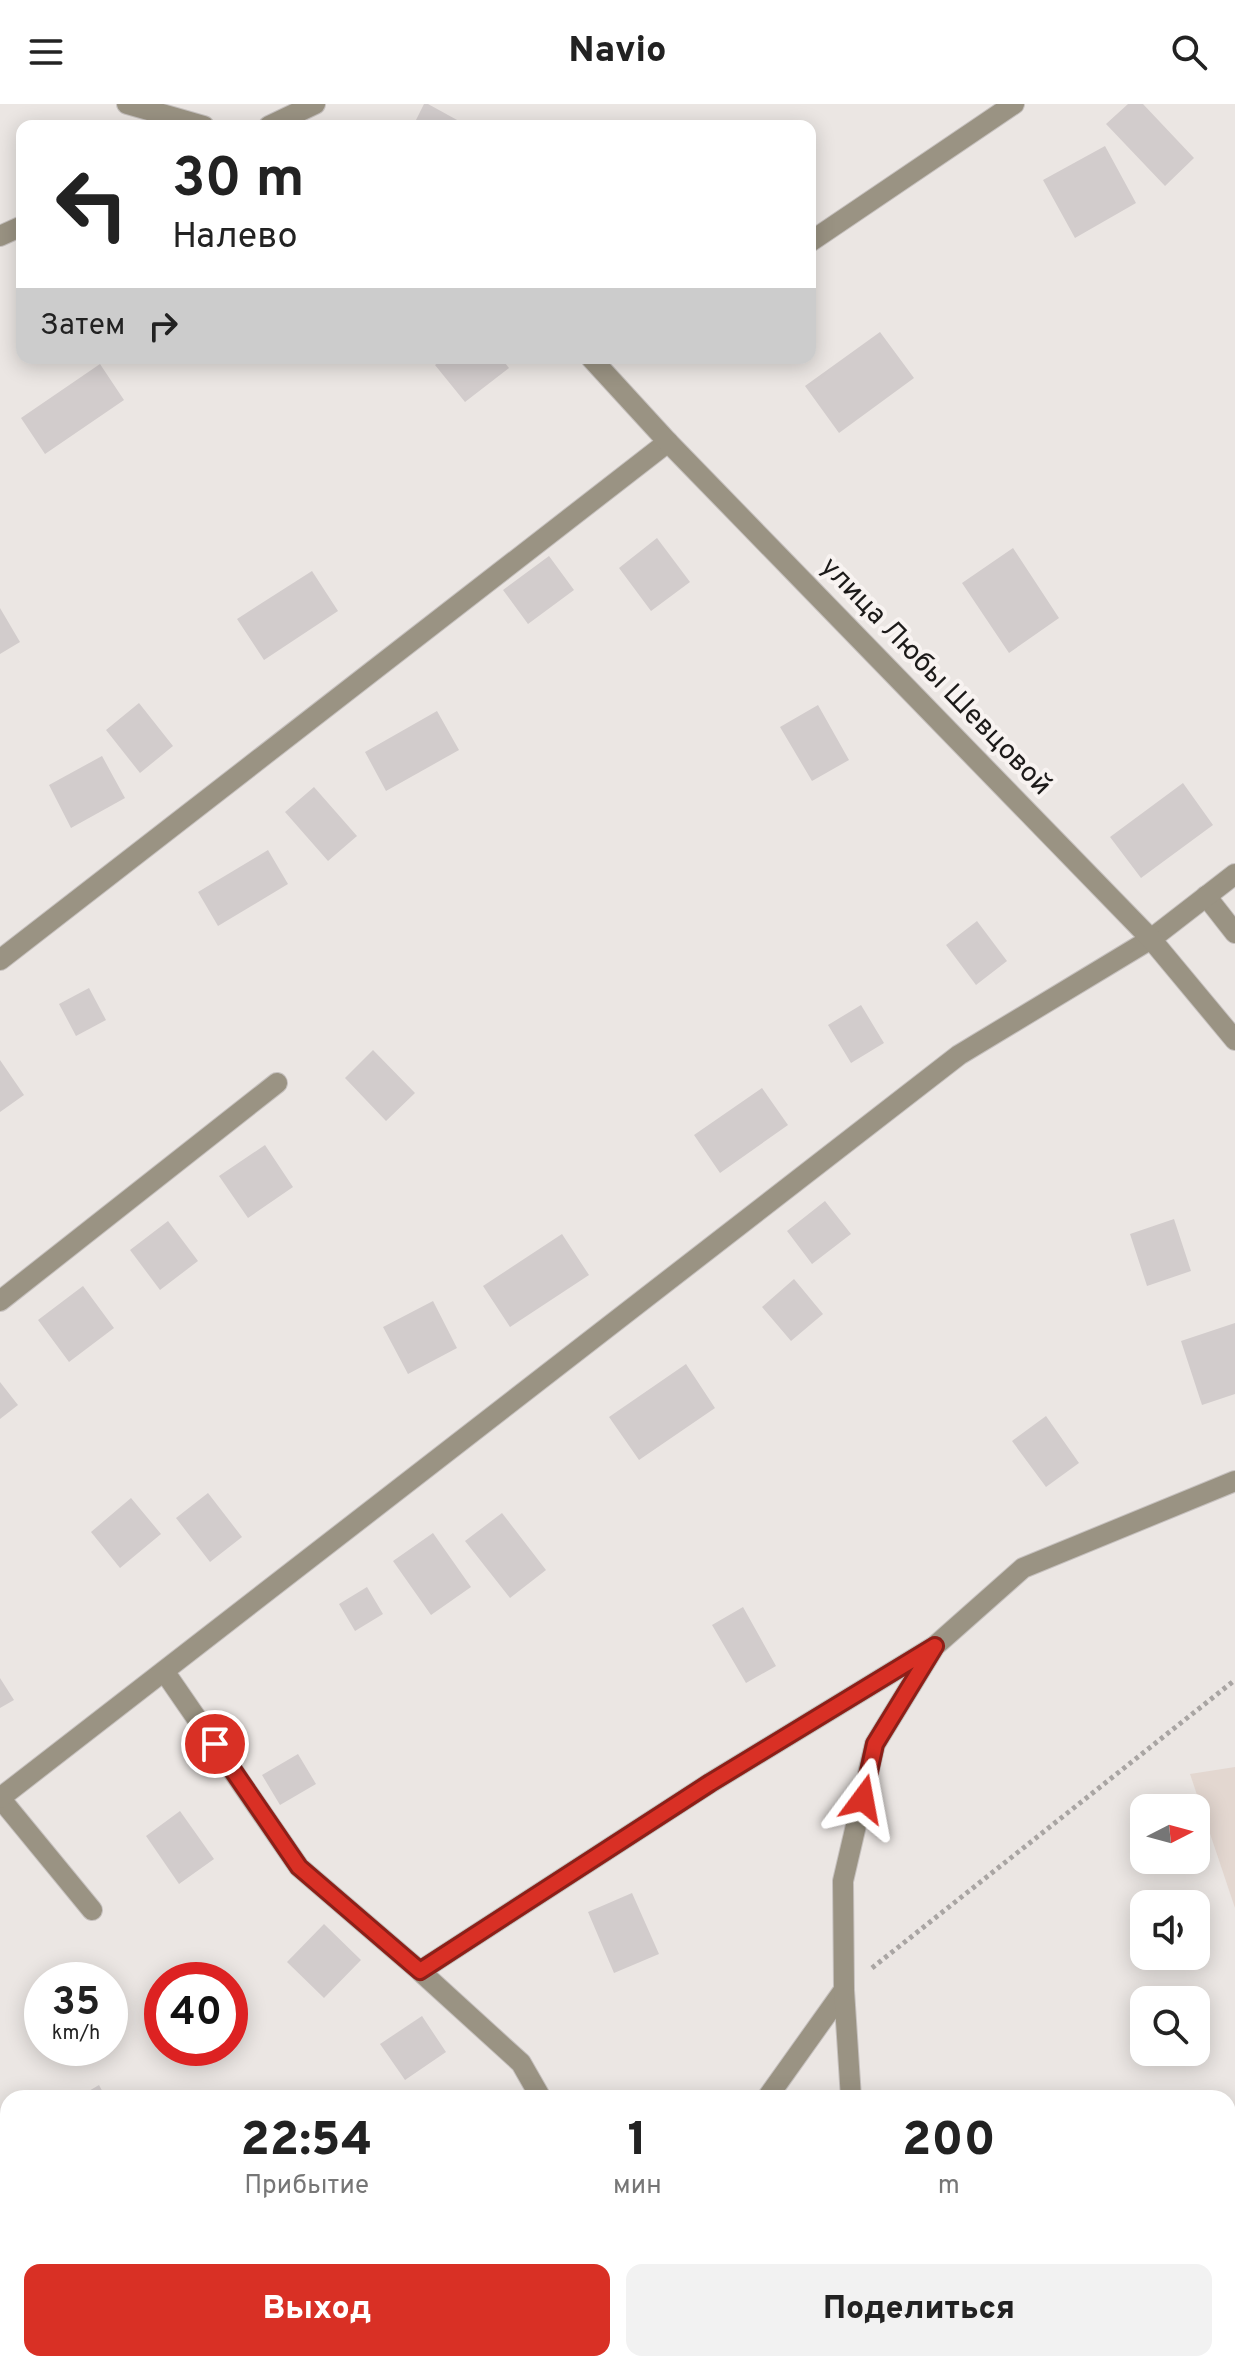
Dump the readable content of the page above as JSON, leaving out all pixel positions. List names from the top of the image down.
{
  "streets": {
    "street": ["улица Любы Шевцовой"]
  },
  "north": "right",
  "page": {
    "header": "Navio",
    "turn": ["30 m", "Налево"],
    "then": "Затем",
    "speed": "35 km/h",
    "limit": "40",
    "eta": [
      "22:54",
      "Прибытие",
      "1",
      "мин",
      "200",
      "m"
    ],
    "buttons": ["Выход", "Поделиться"]
  }
}
